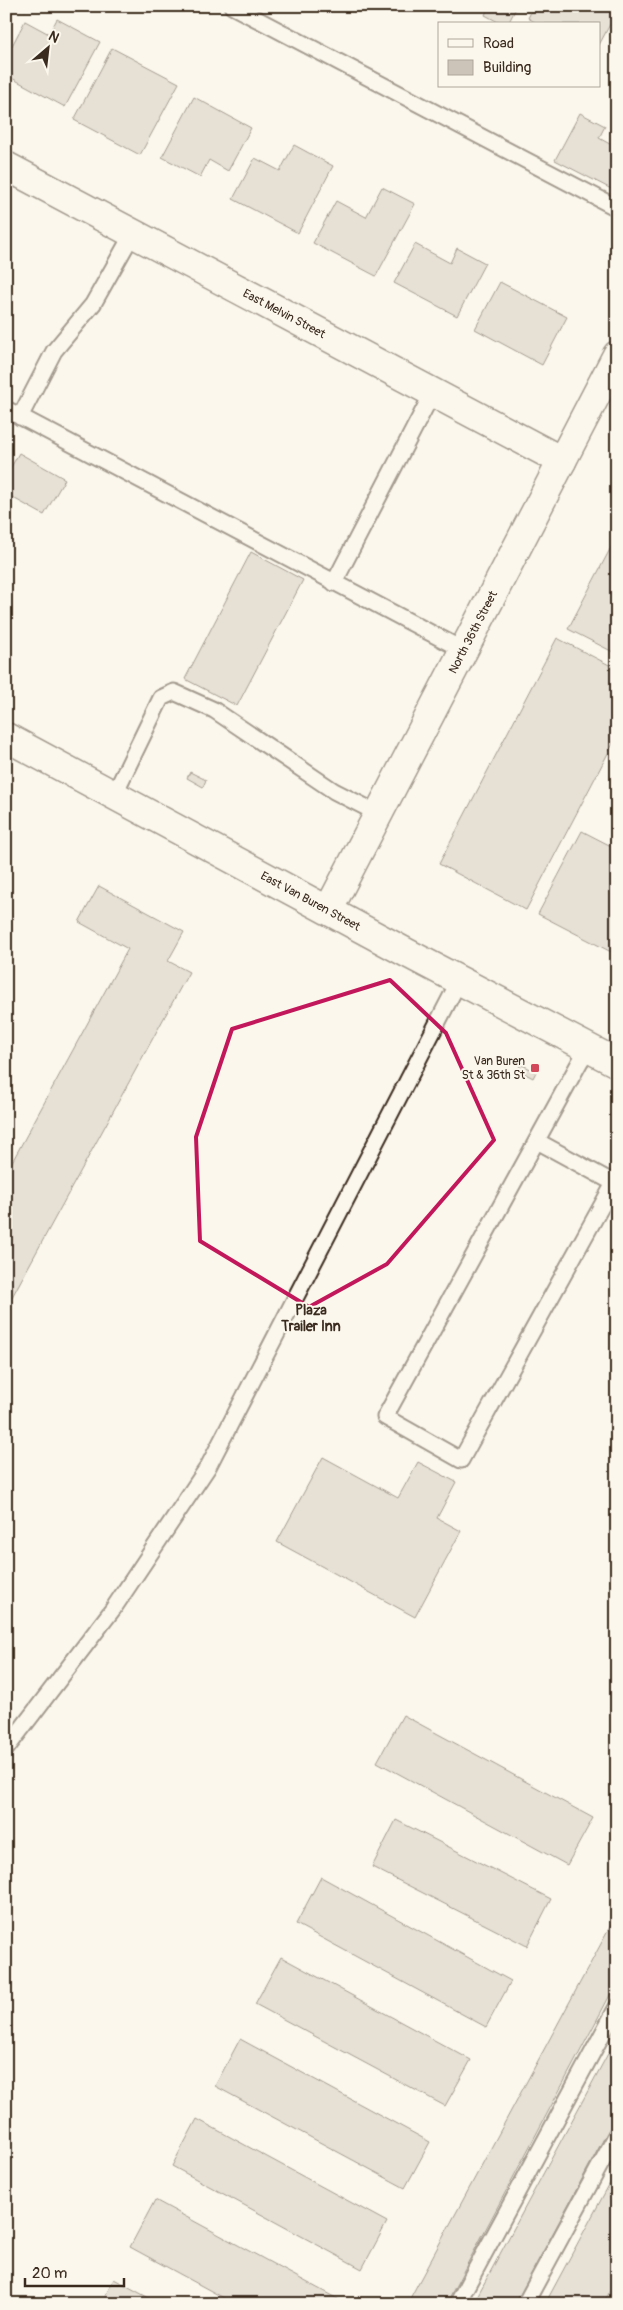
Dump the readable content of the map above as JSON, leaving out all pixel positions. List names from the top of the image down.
{
  "streets": {
    "street": ["East Melvin Street", "North 36th Street", "East Van Buren Street"]
  },
  "crossings": [
    ["East Melvin Street", "North 36th Street"],
    ["North 36th Street", "East Van Buren Street"]
  ],
  "districts": ["Plaza Trailer Inn"],
  "places": {
    "transit": ["Van Buren St & 36th St"]
  },
  "legend": ["Road", "Building"],
  "scale_bar": "20 m",
  "north": "top right"
}
